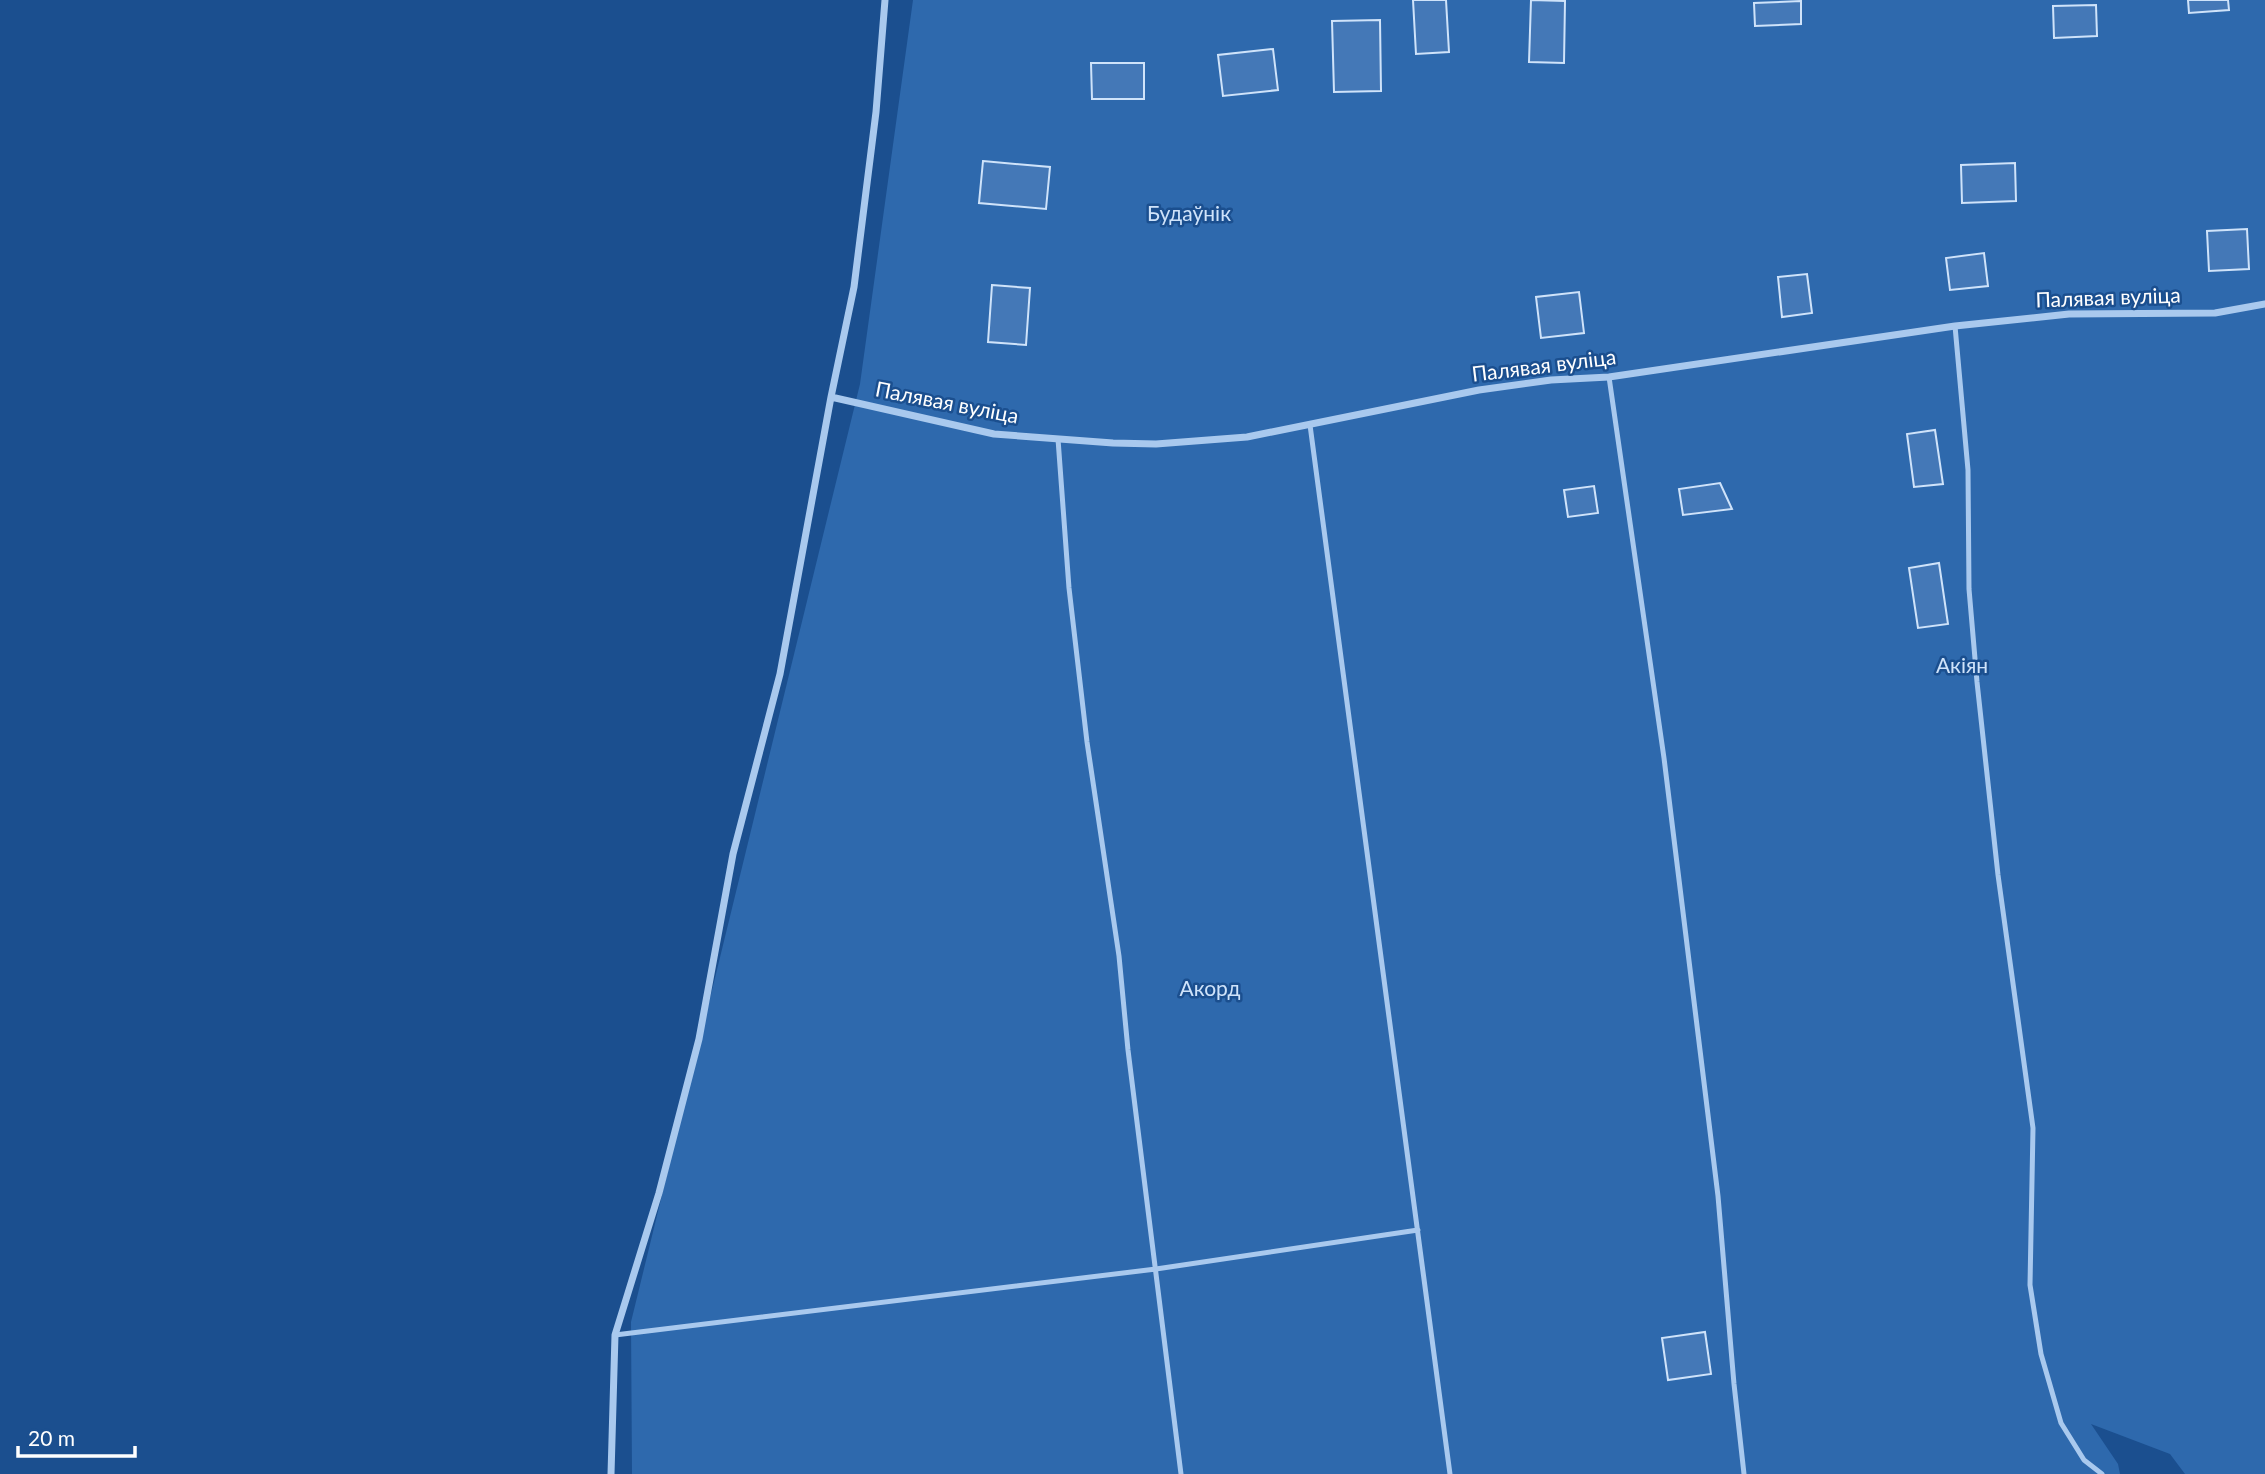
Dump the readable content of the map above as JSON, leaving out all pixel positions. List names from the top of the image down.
{
  "streets": {
    "street": ["Палявая вуліца"]
  },
  "parks": ["Будаўнік", "Акіян", "Акорд"],
  "scale_bar": "20 m"
}
